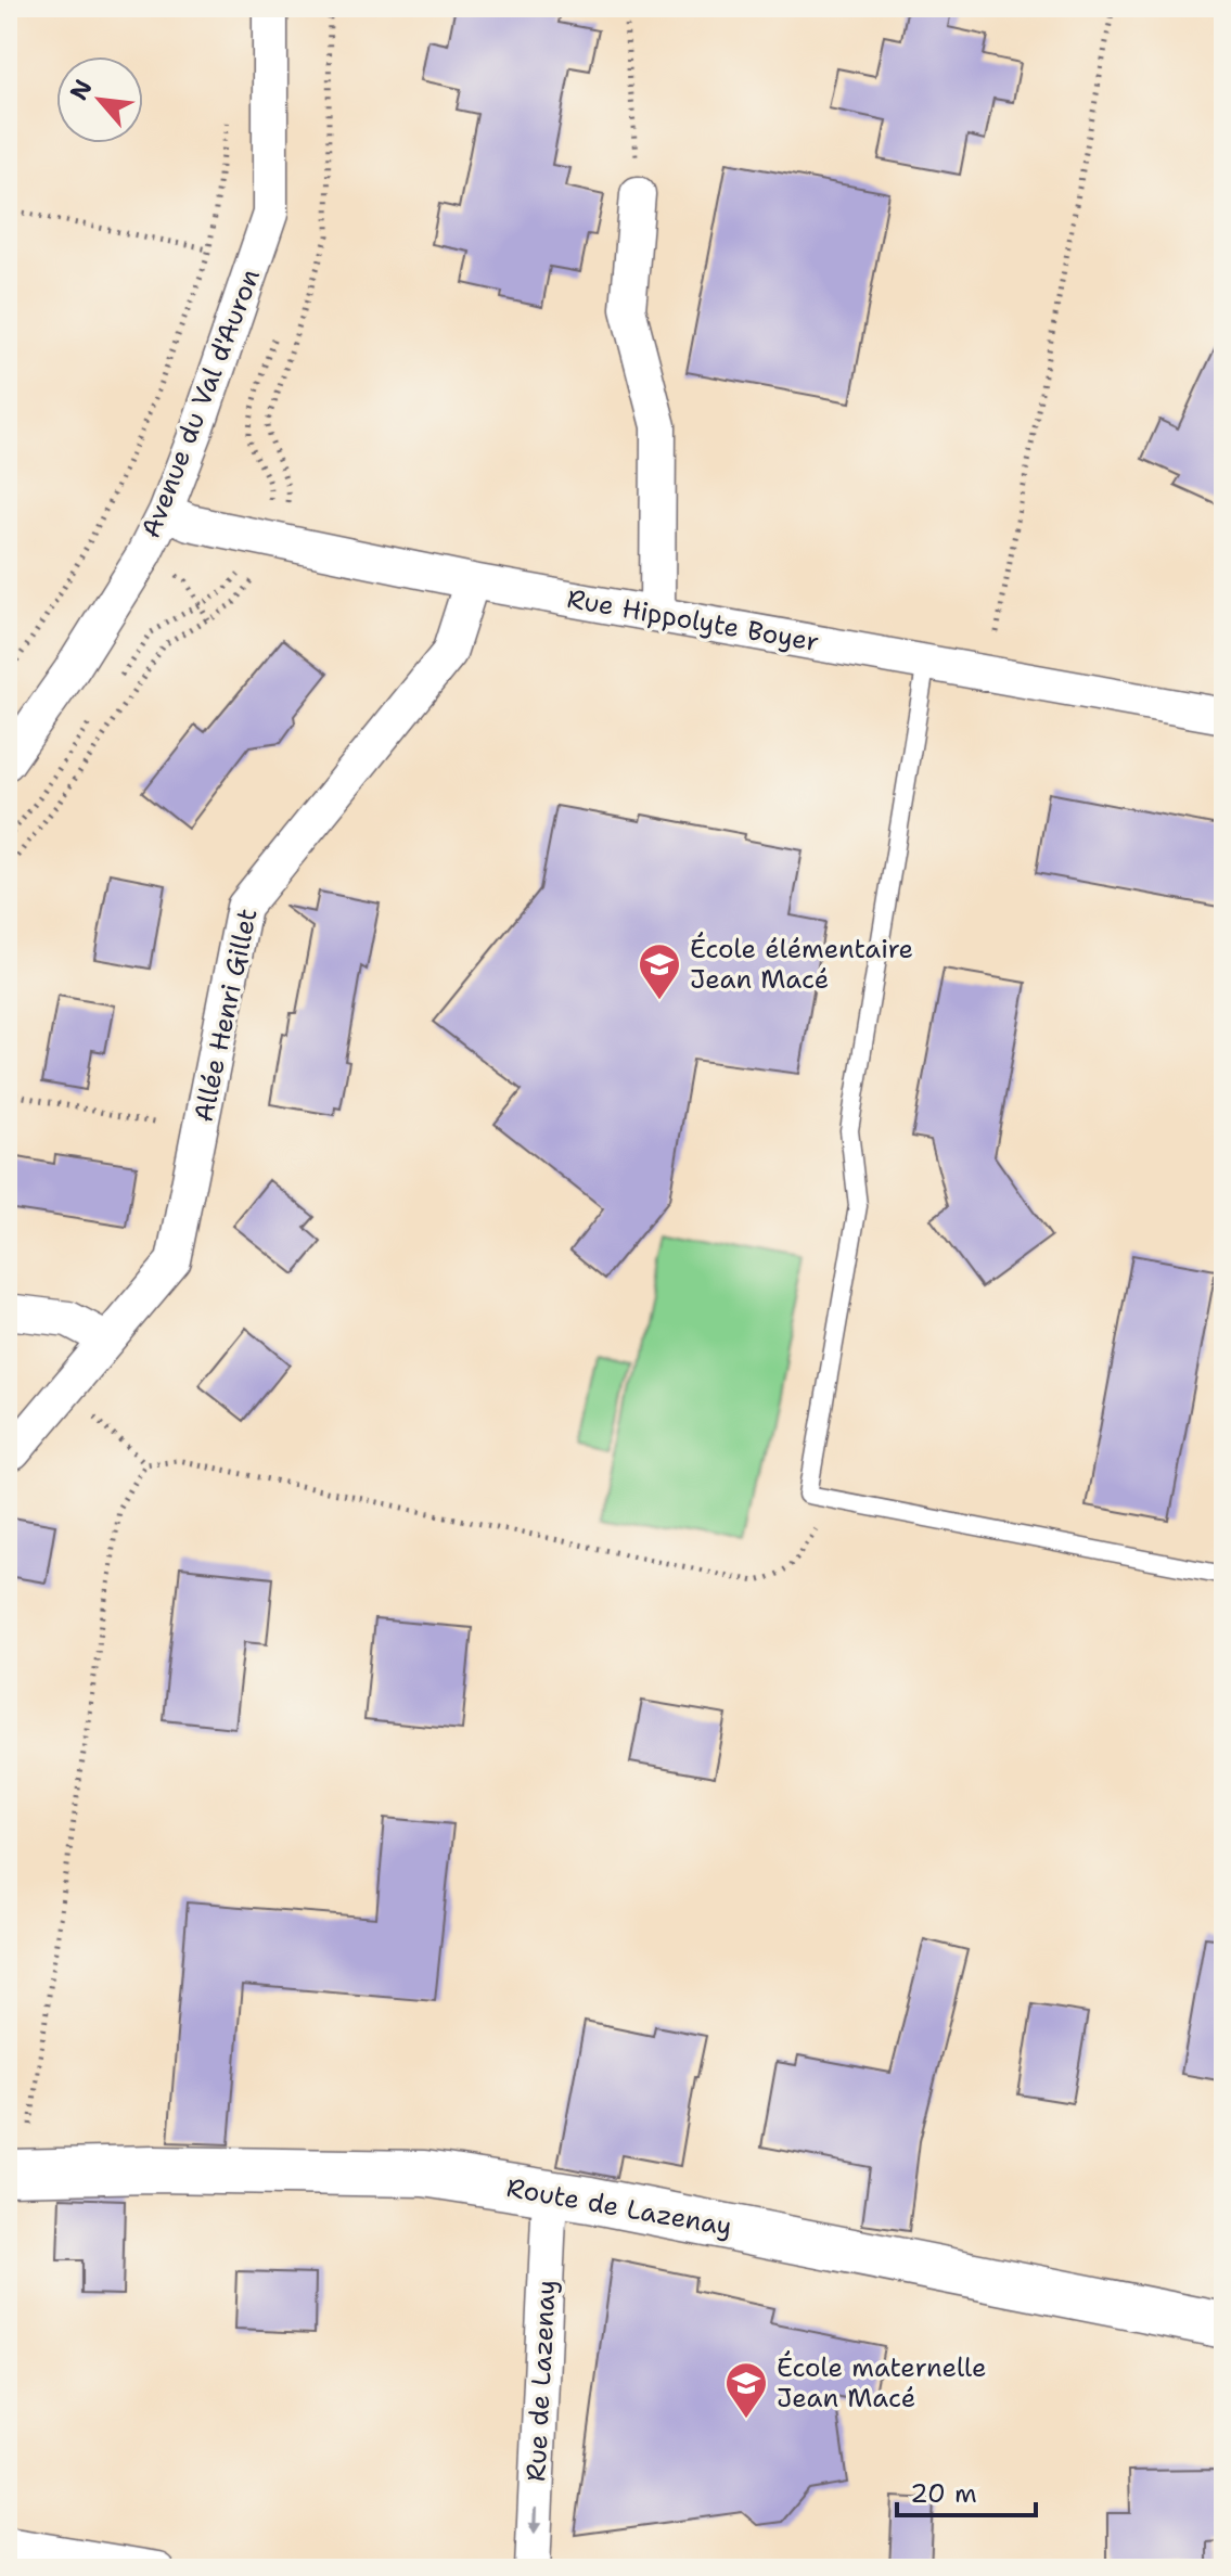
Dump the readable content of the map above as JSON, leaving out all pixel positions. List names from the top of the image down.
{
  "streets": {
    "street": [
      "Avenue du Val d'Auron",
      "Rue Hippolyte Boyer",
      "Allée Henri Gillet",
      "Route de Lazenay",
      "Rue de Lazenay"
    ]
  },
  "crossings": [
    ["Avenue du Val d'Auron", "Rue Hippolyte Boyer"],
    ["Rue Hippolyte Boyer", "Allée Henri Gillet"],
    ["Route de Lazenay", "Rue de Lazenay"]
  ],
  "one_way": ["Rue de Lazenay"],
  "places": {
    "school or university": ["École élémentaire Jean Macé", "École maternelle Jean Macé"]
  },
  "scale_bar": "20 m",
  "north": "top left"
}
